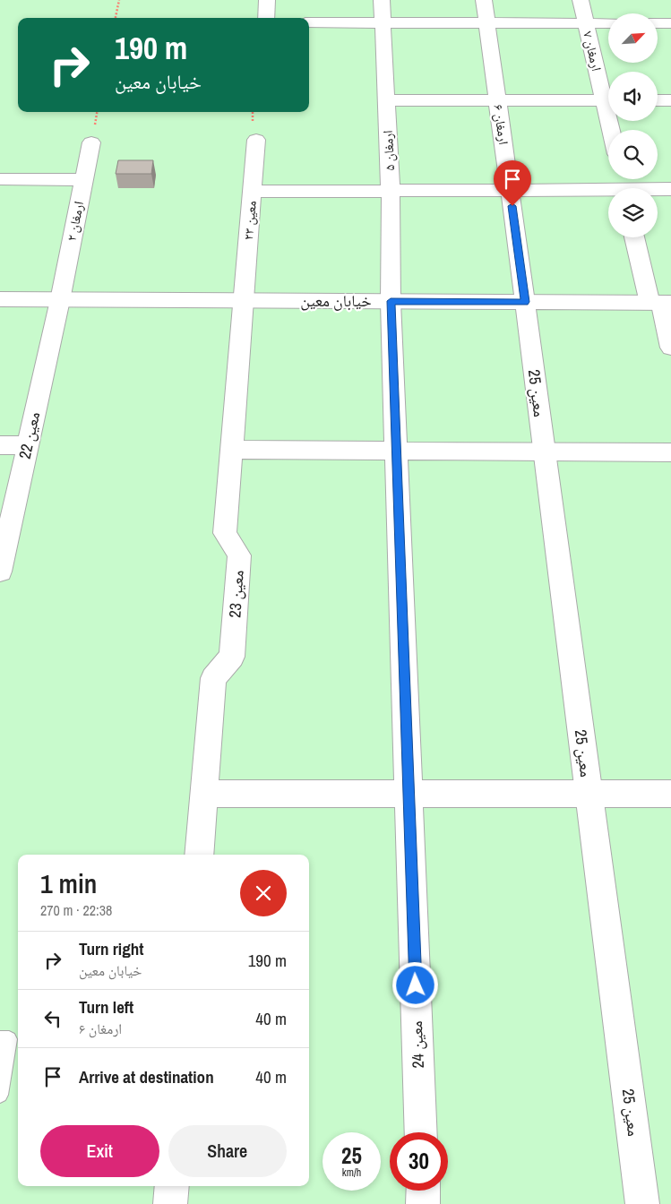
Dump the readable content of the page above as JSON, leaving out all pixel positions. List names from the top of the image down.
{
  "streets": {
    "street": [
      "ارمغان ۷",
      "ارمغان ۶",
      "ارمغان ۵",
      "معین ۲۳",
      "ارمغان ۲",
      "خیابان معین",
      "معین 25",
      "معین 22",
      "معین 23",
      "معین 24"
    ]
  },
  "crossings": [
    ["ارمغان ۶", "خیابان معین"],
    ["ارمغان ۶", "معین 25"],
    ["ارمغان ۵", "خیابان معین"],
    ["ارمغان ۵", "معین 24"],
    ["معین ۲۳", "خیابان معین"],
    ["معین ۲۳", "معین 23"],
    ["ارمغان ۲", "خیابان معین"],
    ["ارمغان ۲", "معین 22"],
    ["خیابان معین", "معین 25"],
    ["خیابان معین", "معین 22"],
    ["خیابان معین", "معین 23"],
    ["خیابان معین", "معین 24"]
  ],
  "north": "top right",
  "page": {
    "turn": ["190 m", "خیابان معین"],
    "heading": ["1 min", "270 m · 22:38"],
    "list": [
      {
        "name": "Turn right",
        "note": "خیابان معین",
        "value": "190 m"
      },
      {
        "name": "Turn left",
        "note": "ارمغان ۶",
        "value": "40 m"
      },
      {
        "name": "Arrive at destination",
        "value": "40 m"
      }
    ],
    "buttons": ["Exit", "Share"],
    "speed": "25 km/h",
    "limit": "30"
  }
}
